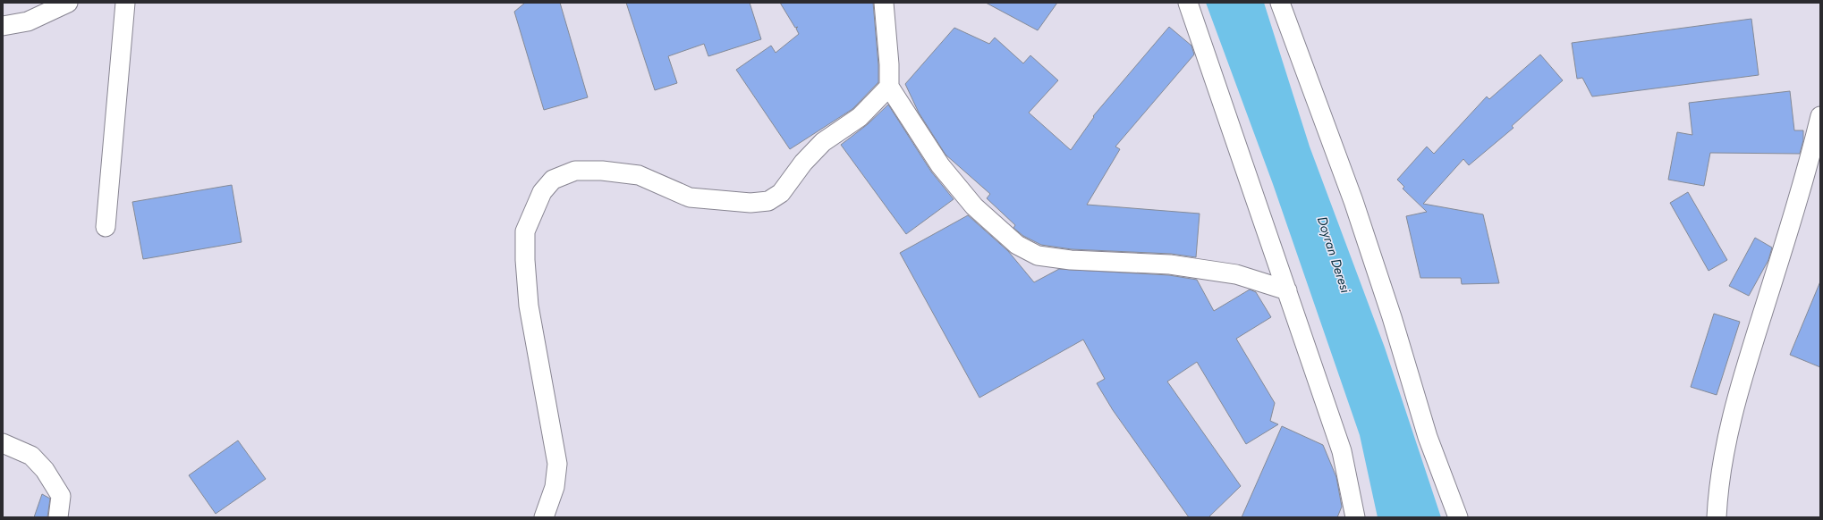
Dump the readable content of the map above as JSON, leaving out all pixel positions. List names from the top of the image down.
{
  "water": ["Doyran Deresi"]
}
